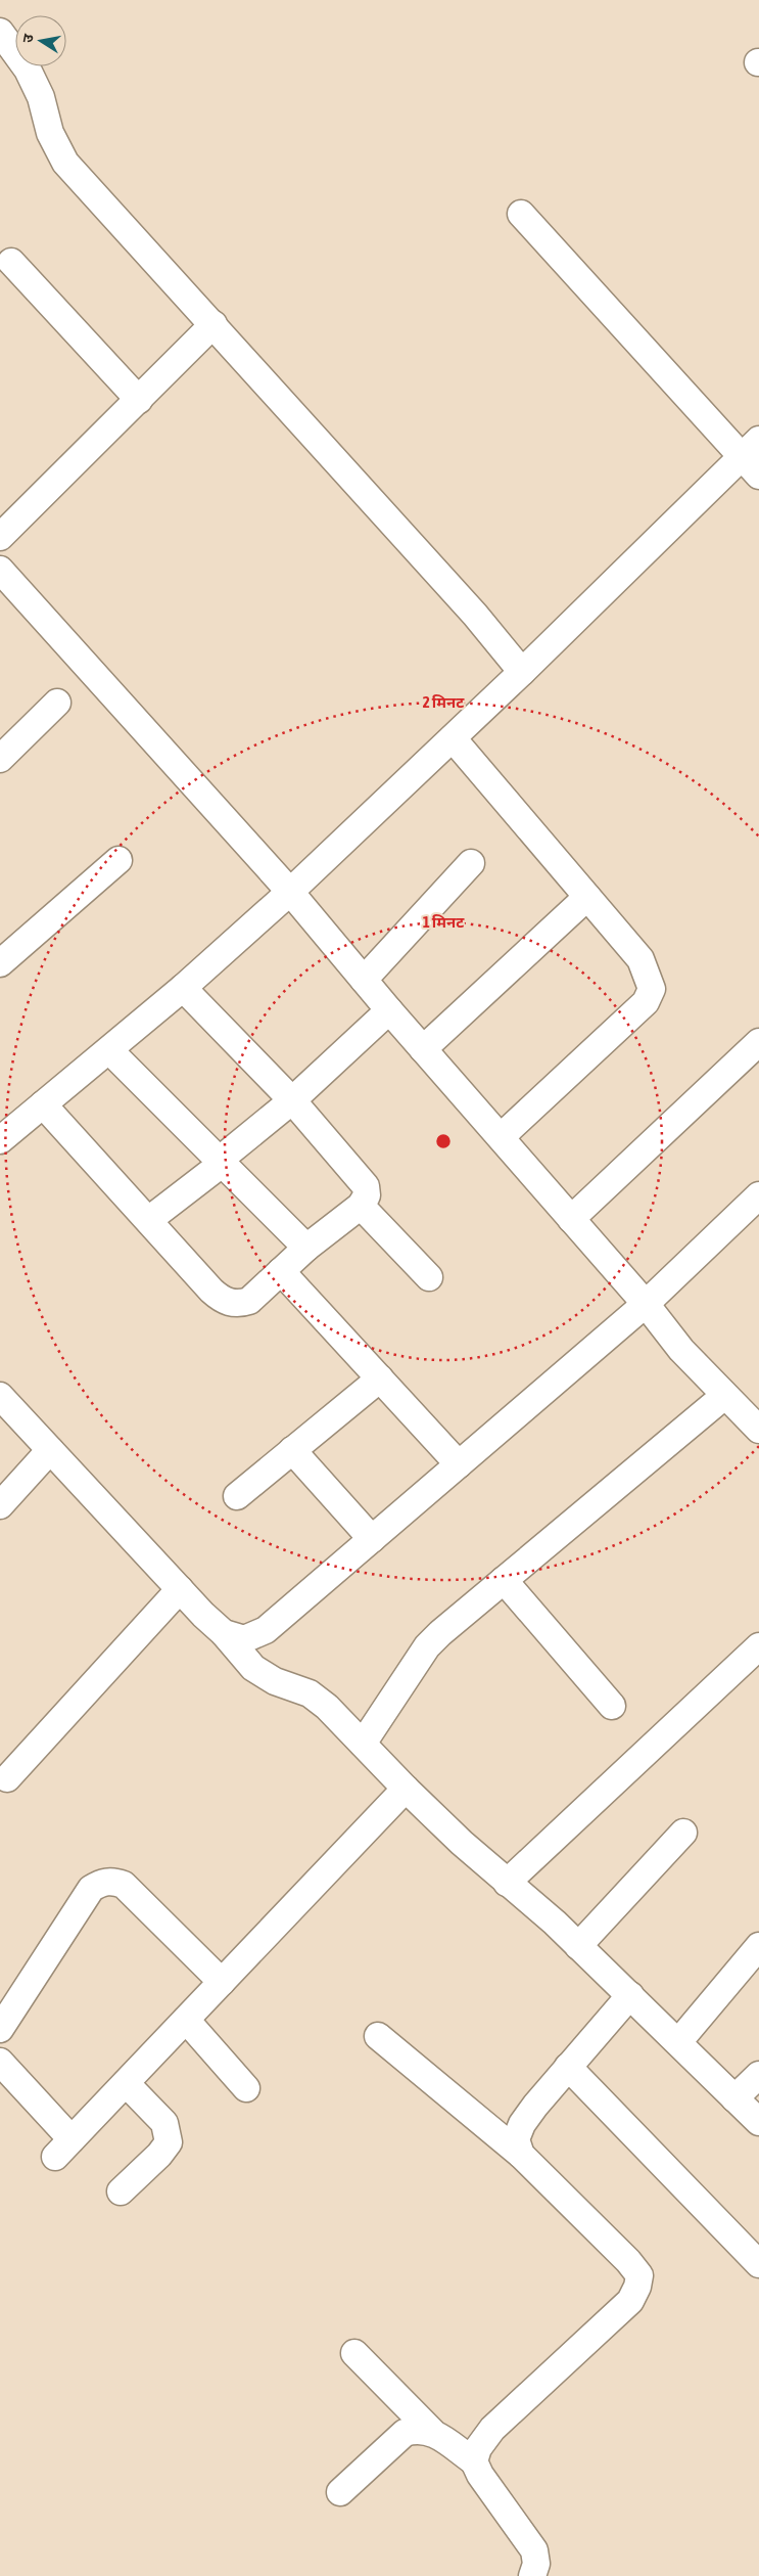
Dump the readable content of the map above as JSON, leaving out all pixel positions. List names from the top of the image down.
{
  "north": "left",
  "rings": ["2 मिनट", "1 मिनट"]
}
